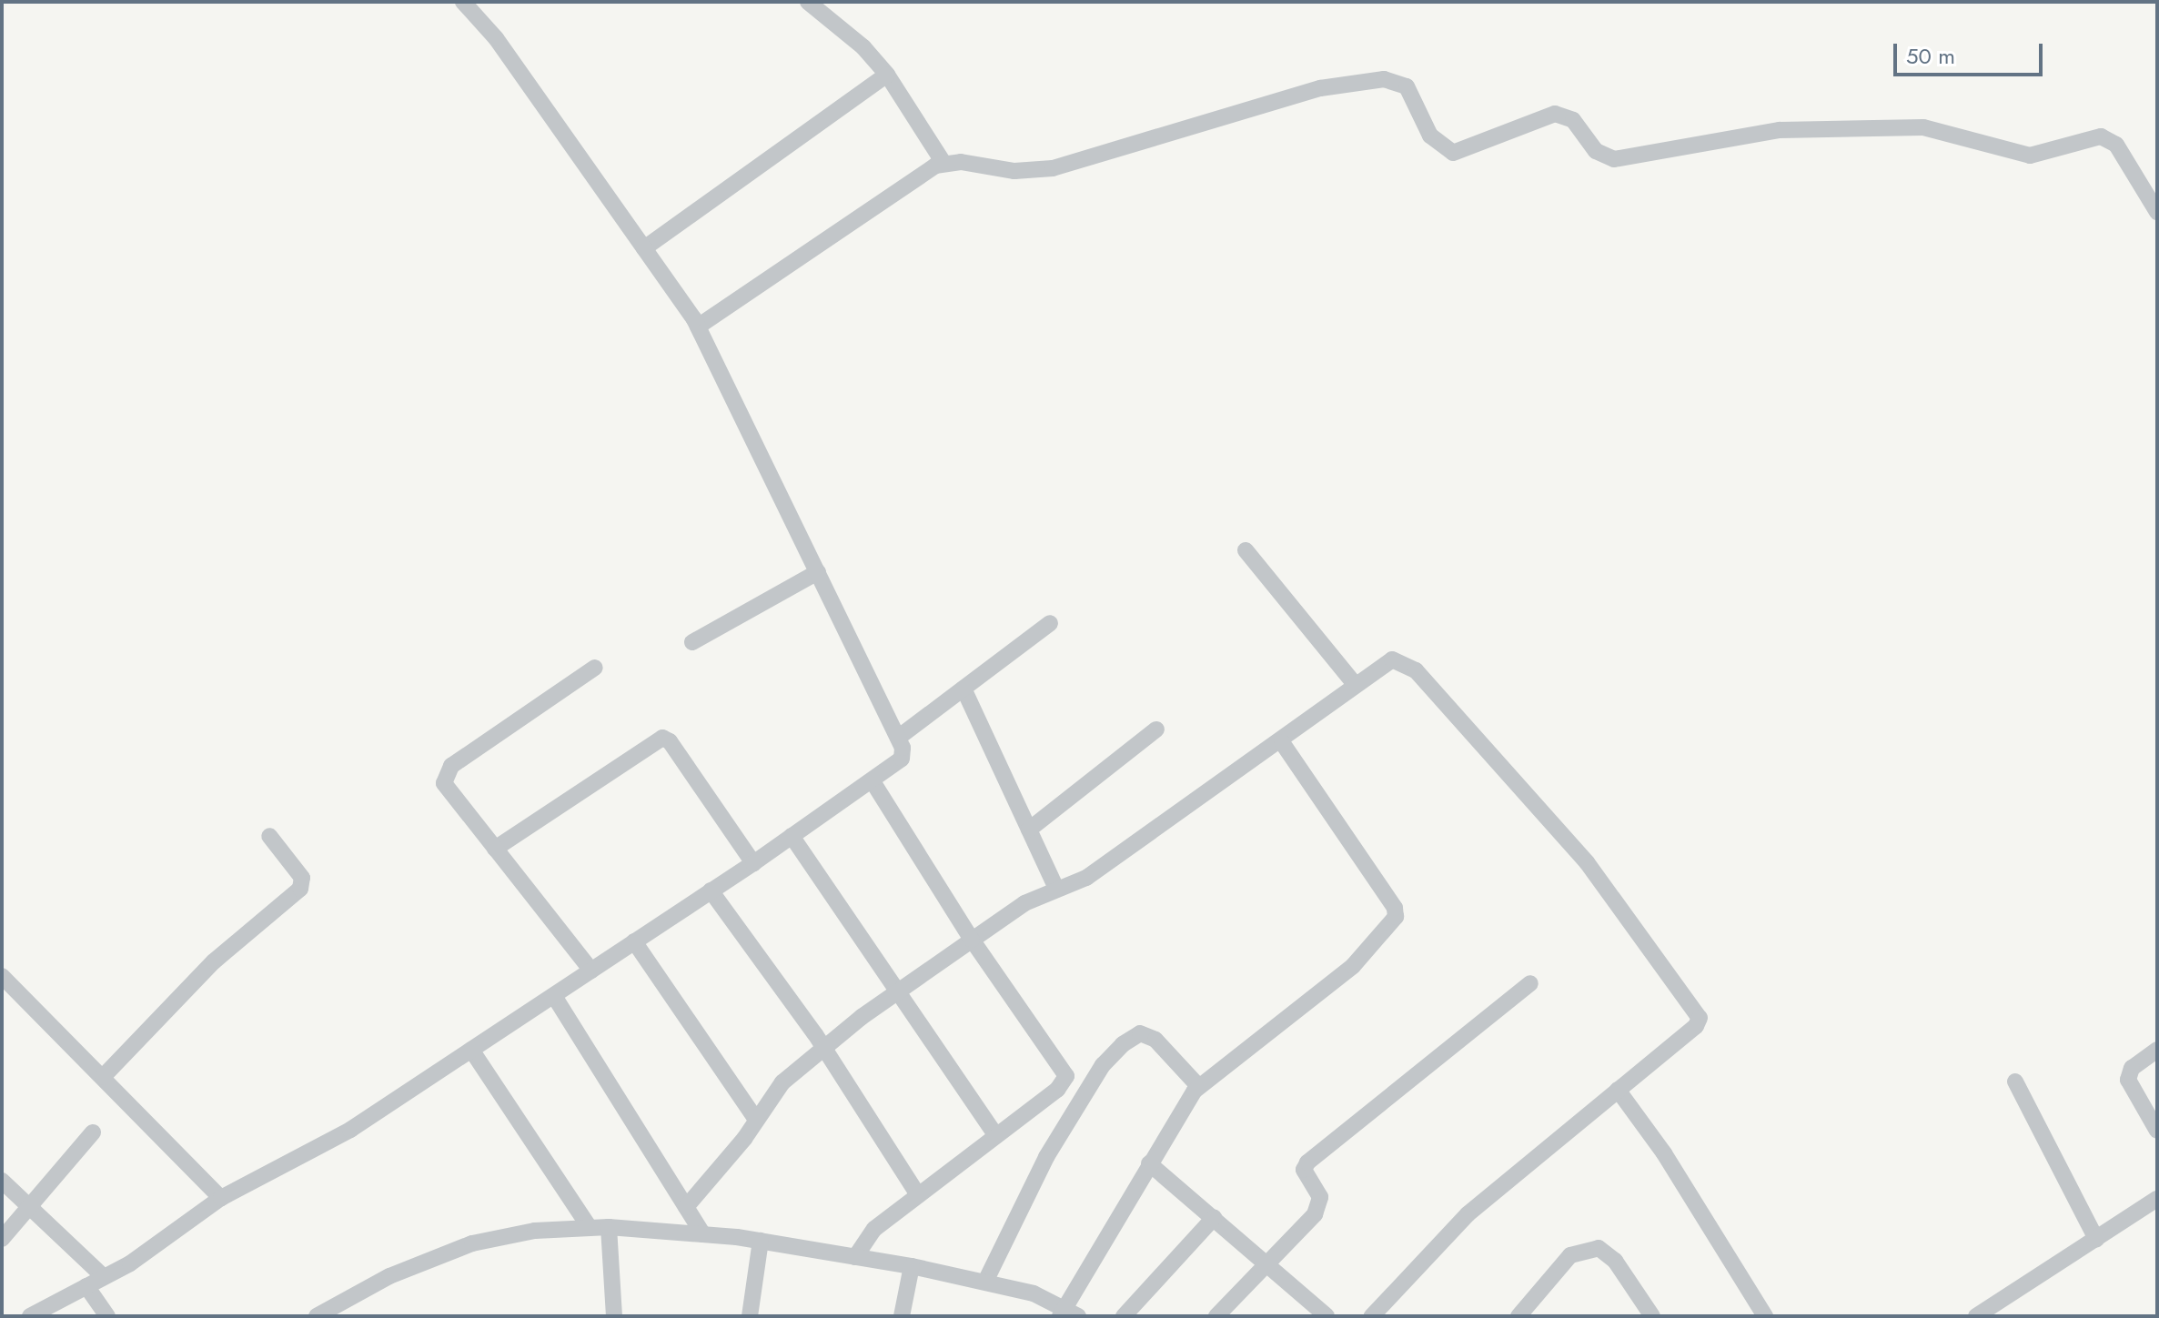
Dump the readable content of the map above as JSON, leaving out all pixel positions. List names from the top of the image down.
{
  "scale_bar": "50 m"
}
